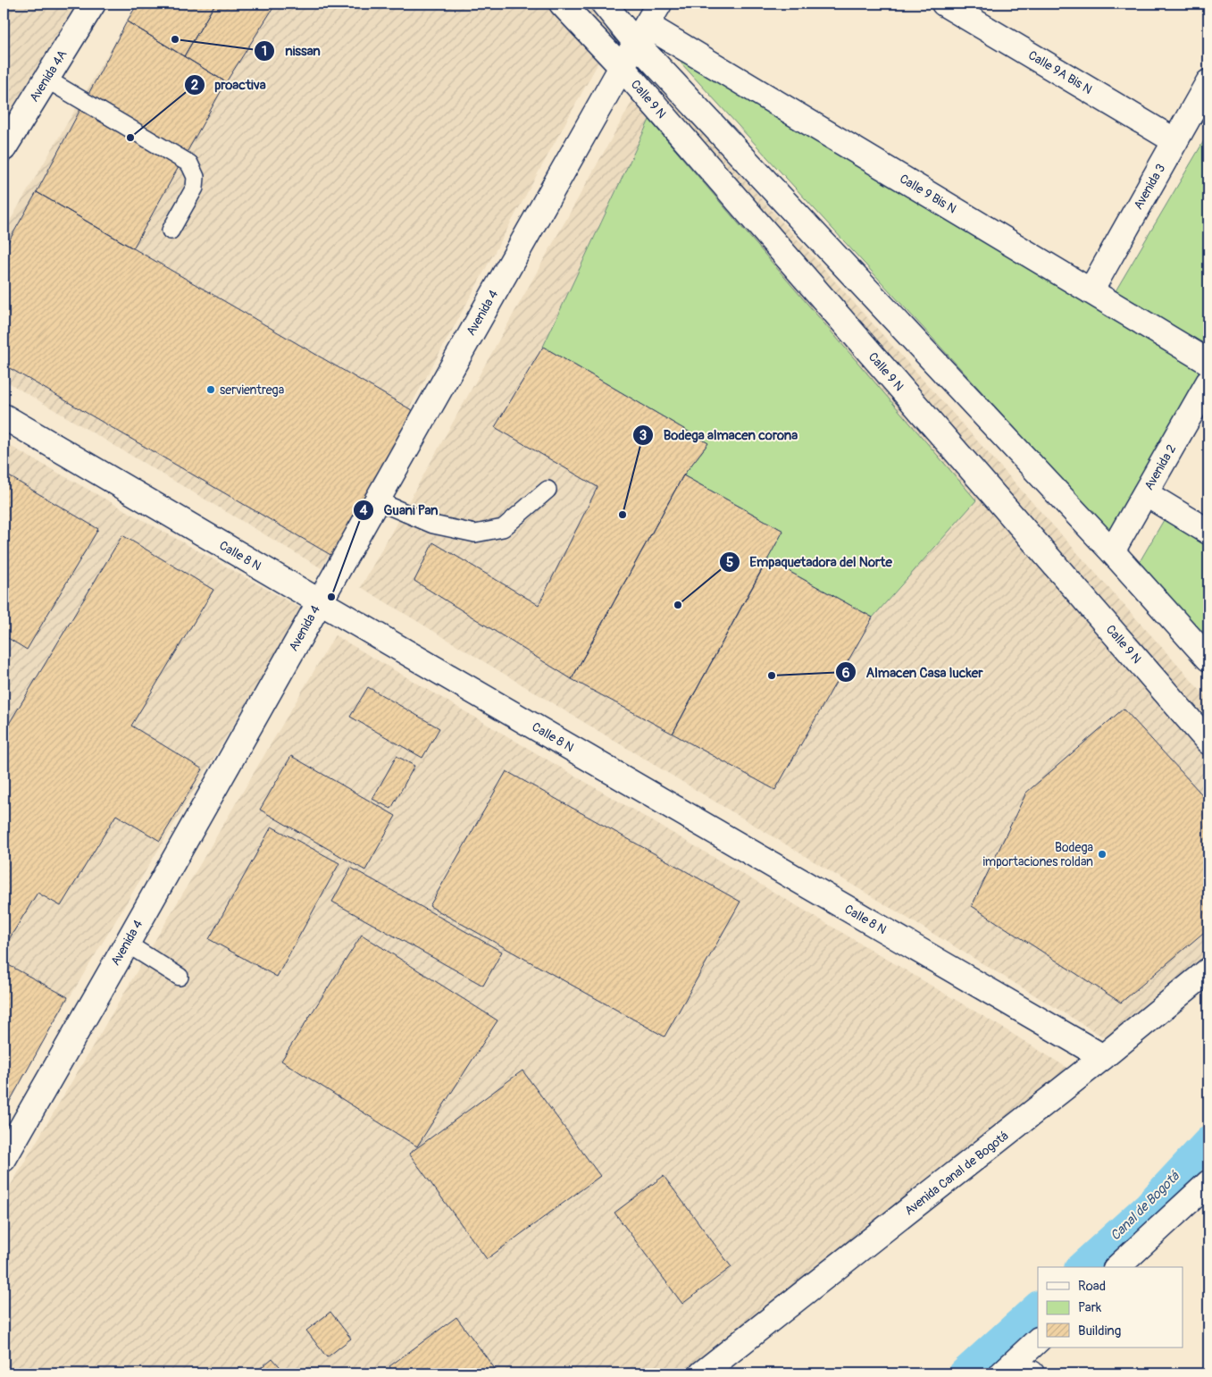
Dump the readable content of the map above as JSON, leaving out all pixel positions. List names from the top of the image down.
{
  "streets": {
    "street": [
      "Calle 9A Bis N",
      "Avenida 4A",
      "Calle 9 N",
      "Avenida 3",
      "Calle 9 Bis N",
      "Avenida 4",
      "Avenida 2",
      "Calle 8 N",
      "Avenida Canal de Bogotá"
    ]
  },
  "crossings": [
    ["Calle 9A Bis N", "Avenida 3"],
    ["Calle 9 N", "Avenida 4"],
    ["Avenida 3", "Calle 9 Bis N"],
    ["Calle 9 Bis N", "Avenida 4"],
    ["Avenida 4", "Calle 8 N"],
    ["Calle 8 N", "Avenida Canal de Bogotá"]
  ],
  "water": ["Canal de Bogotá"],
  "places": [
    "nissan",
    "proactiva",
    "servientrega",
    "Bodega almacen corona",
    "Guani Pan",
    "Empaquetadora del Norte",
    "Almacen Casa lucker",
    "Bodega importaciones roldan"
  ],
  "legend": ["Road", "Park", "Building"]
}
